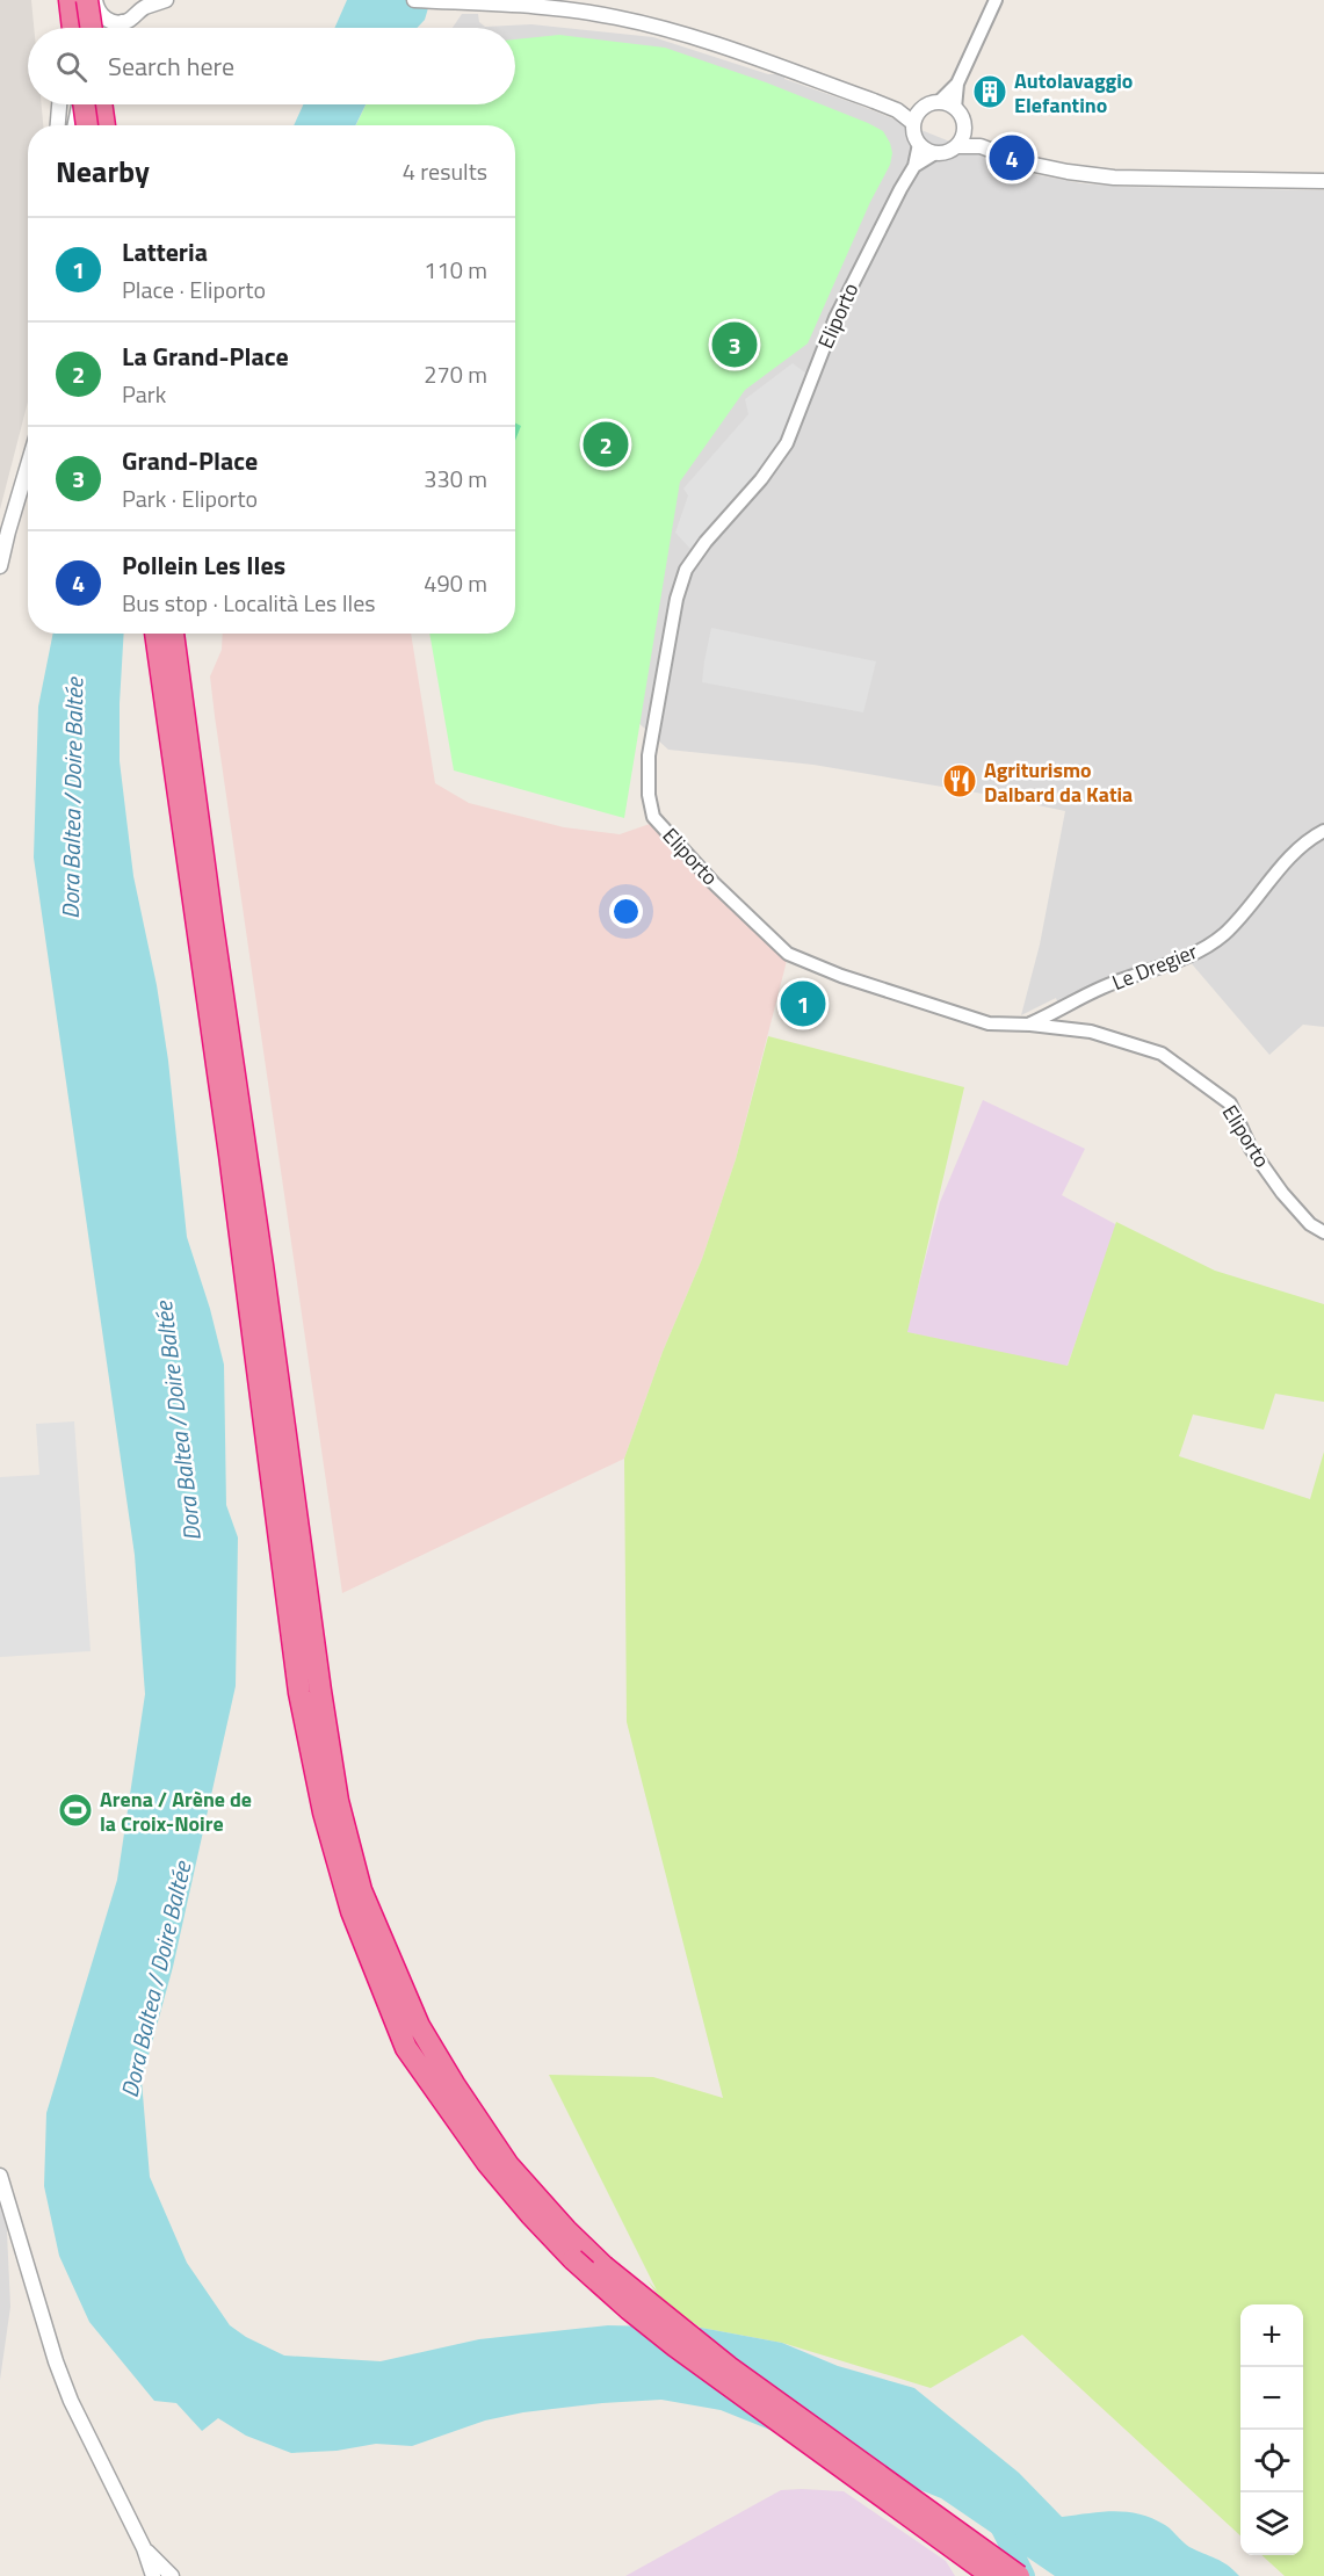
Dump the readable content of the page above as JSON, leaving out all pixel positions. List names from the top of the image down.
{
  "streets": {
    "street": ["Eliporto", "Le Dregier"]
  },
  "crossings": [
    ["Eliporto", "Le Dregier"]
  ],
  "water": ["Dora Baltea / Doire Baltée"],
  "places": {
    "building": ["Autolavaggio Elefantino"],
    "restaurant": ["Agriturismo Dalbard da Katia"],
    "sports": ["Arena / Arène de la Croix-Noire"]
  },
  "page": {
    "search": "Search here",
    "heading": ["Nearby", "4 results"],
    "pins": [
      "4",
      "3",
      "2",
      "1"
    ],
    "list": [
      {
        "mark": "1",
        "name": "Latteria",
        "note": "Place · Eliporto",
        "value": "110 m"
      },
      {
        "mark": "2",
        "name": "La Grand-Place",
        "note": "Park",
        "value": "270 m"
      },
      {
        "mark": "3",
        "name": "Grand-Place",
        "note": "Park · Eliporto",
        "value": "330 m"
      },
      {
        "mark": "4",
        "name": "Pollein Les Iles",
        "note": "Bus stop · Località Les Iles",
        "value": "490 m"
      }
    ],
    "map_buttons": ["+", "−"]
  }
}
